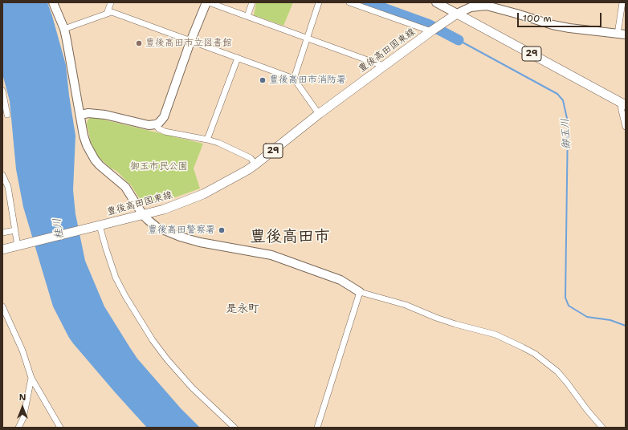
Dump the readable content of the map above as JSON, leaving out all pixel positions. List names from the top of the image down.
{
  "streets": {
    "main road": ["豊後高田国東線", "29"]
  },
  "crossings": [
    ["豊後高田国東線", "29"]
  ],
  "districts": ["豊後高田市", "是永町"],
  "water": ["御玉川", "桂川"],
  "parks": ["御玉市民公園"],
  "places": ["豊後高田市立図書館", "豊後高田市消防署", "豊後高田警察署"],
  "scale_bar": "100 m",
  "north": "top"
}
